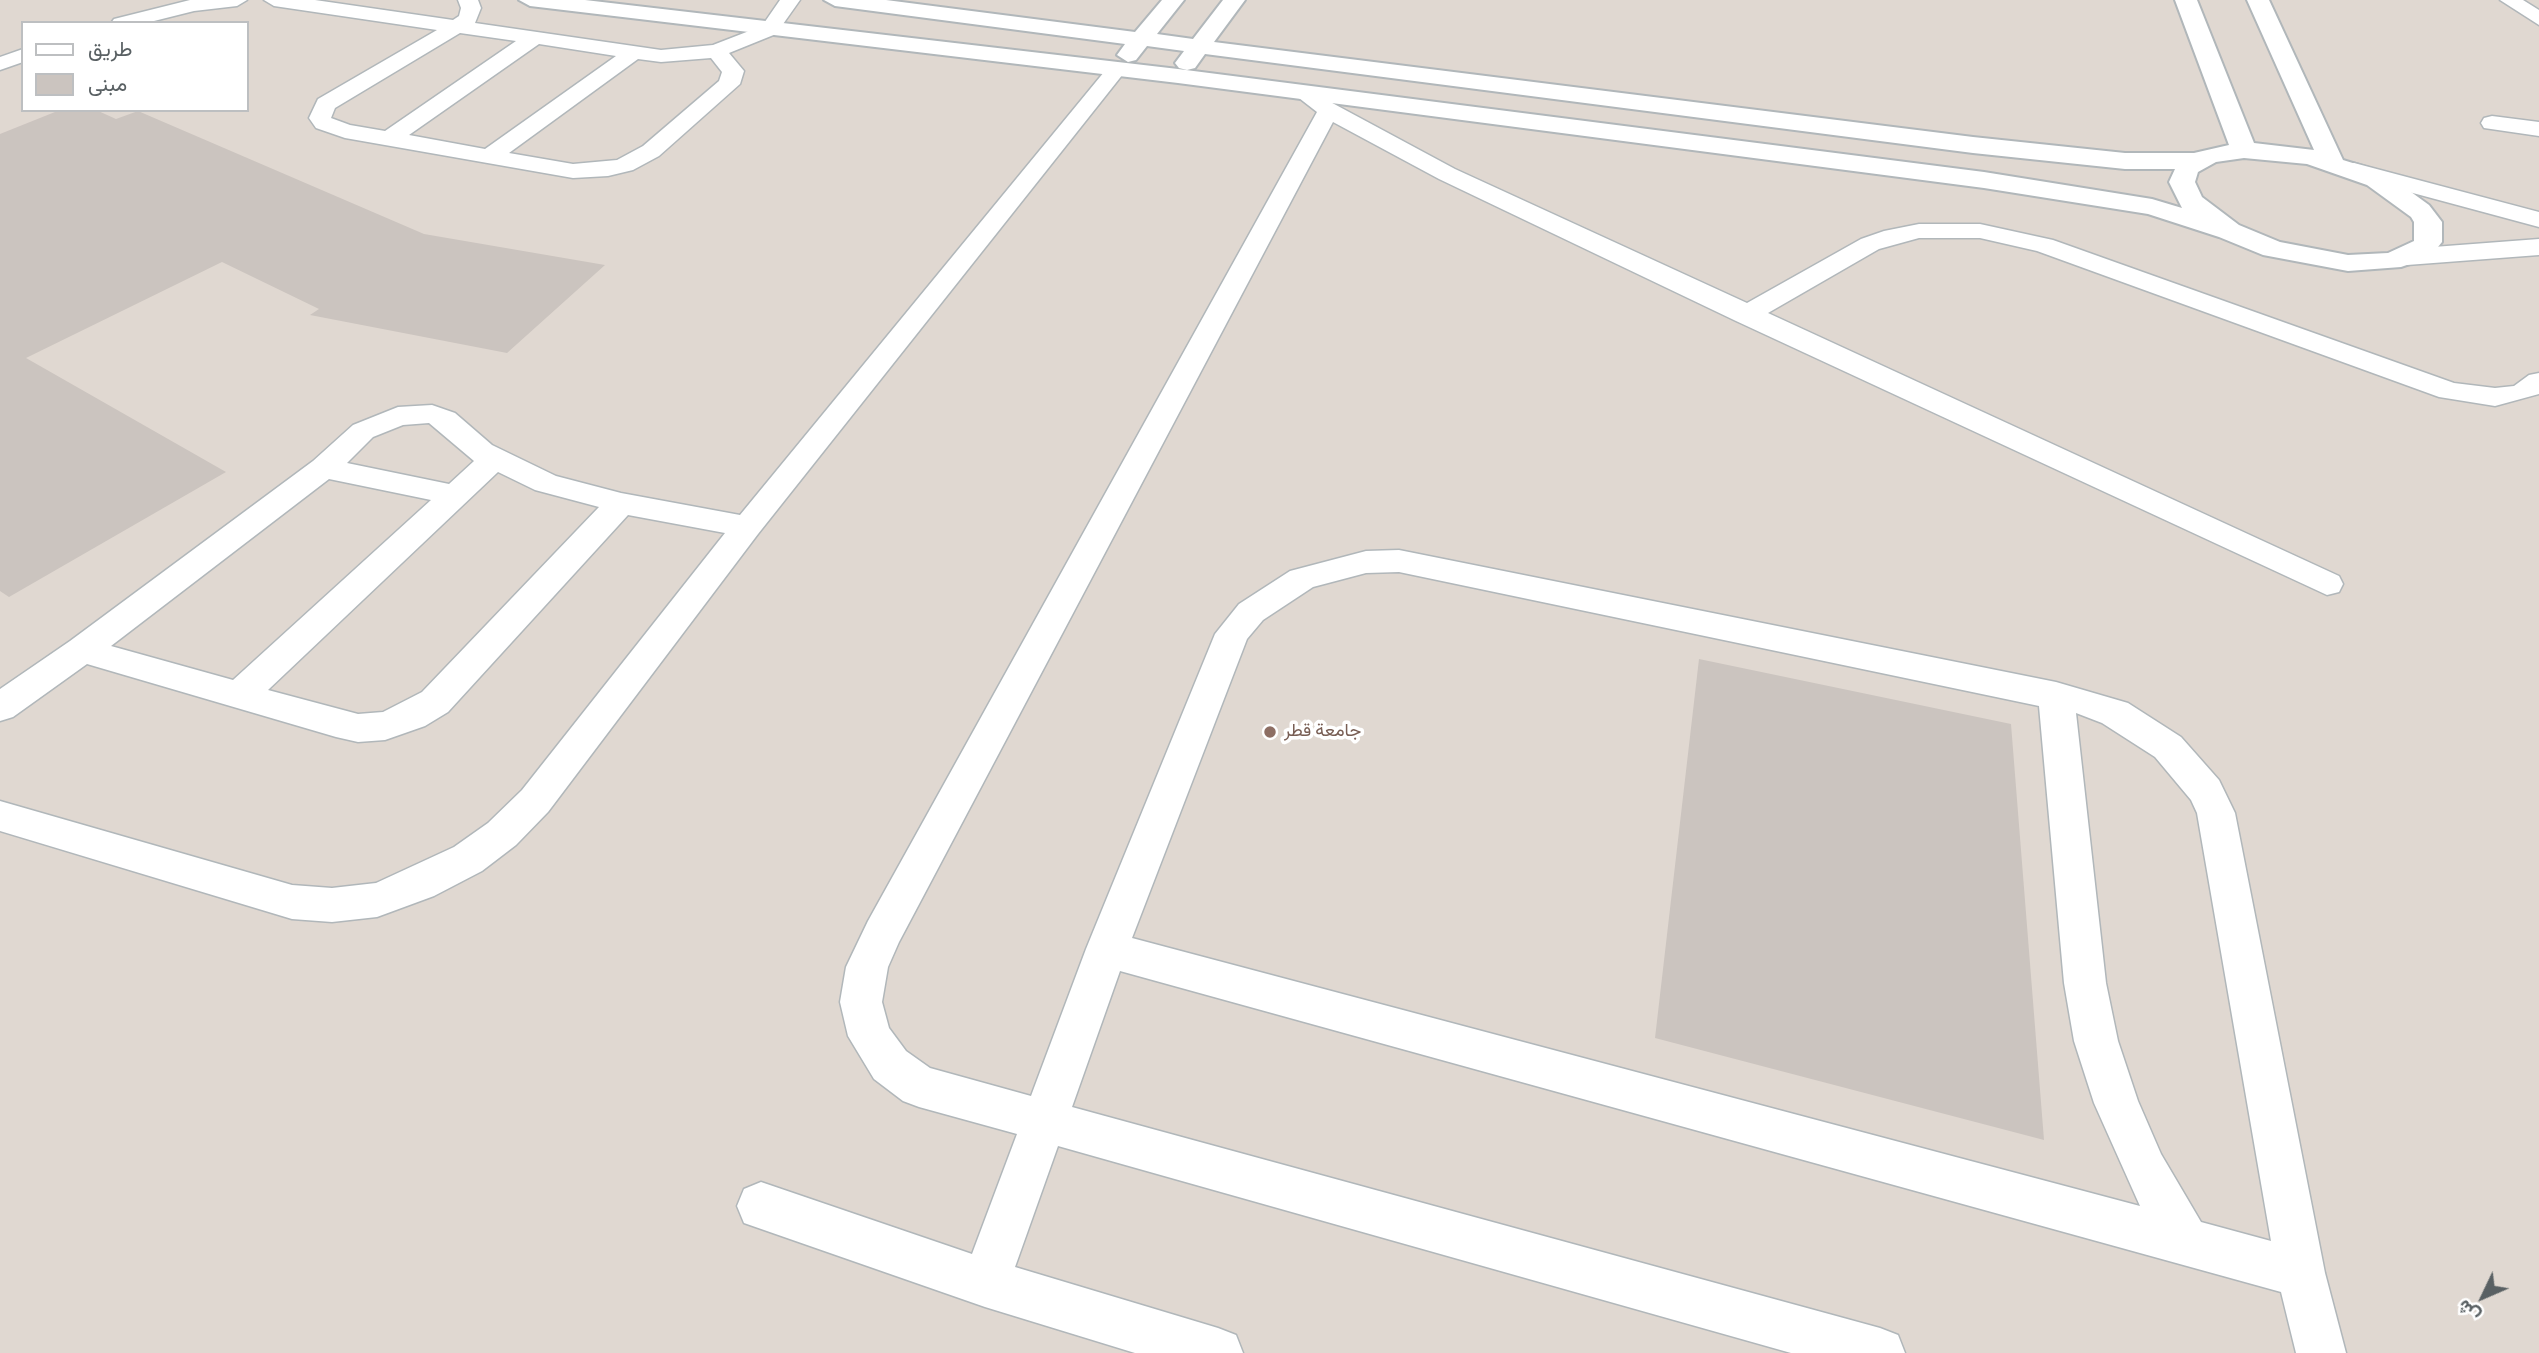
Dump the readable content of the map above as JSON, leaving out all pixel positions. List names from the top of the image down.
{
  "places": ["جامعة قطر"],
  "legend": ["طريق", "مبنى"],
  "north": "bottom left"
}
